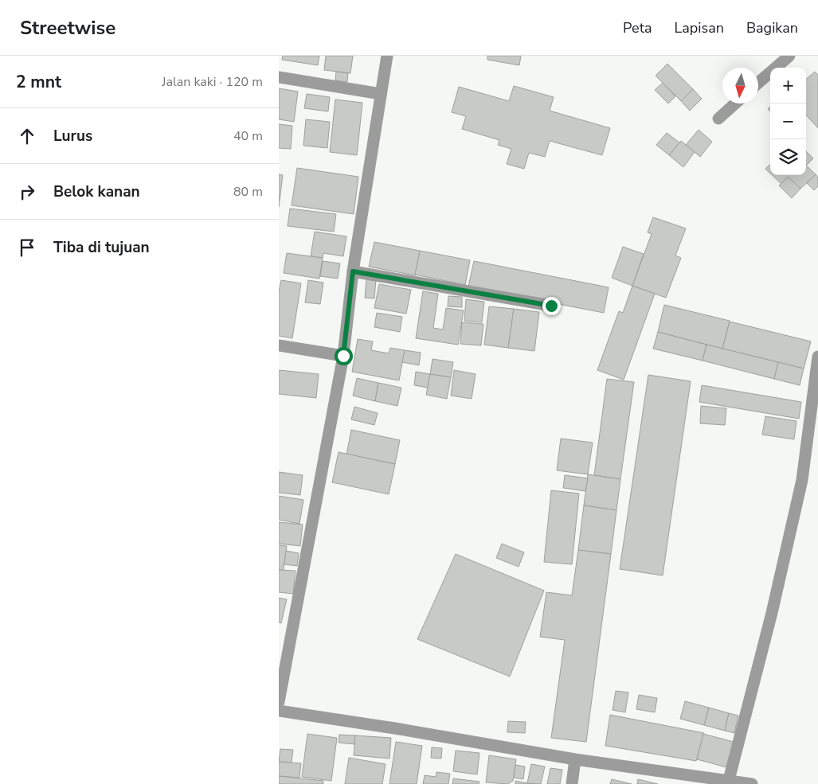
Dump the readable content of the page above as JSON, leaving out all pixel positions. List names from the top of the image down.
{
  "north": "bottom",
  "page": {
    "header": "Streetwise",
    "nav": ["Peta", "Lapisan", "Bagikan"],
    "heading": ["2 mnt", "Jalan kaki · 120 m"],
    "map_buttons": ["+", "−"],
    "list": [
      ["Lurus", "40 m"],
      ["Belok kanan", "80 m"],
      "Tiba di tujuan"
    ]
  }
}
